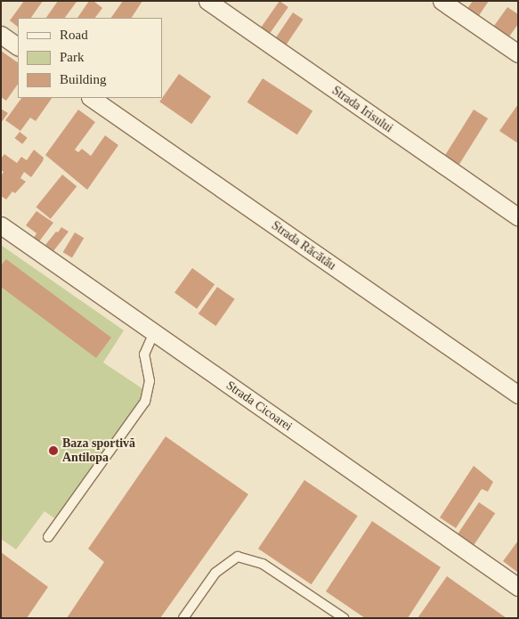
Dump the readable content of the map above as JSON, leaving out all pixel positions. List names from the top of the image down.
{
  "streets": {
    "street": ["Strada Irisului", "Strada Răcătău", "Strada Cicoarei"]
  },
  "places": ["Baza sportivă Antilopa"],
  "legend": ["Road", "Park", "Building"]
}
